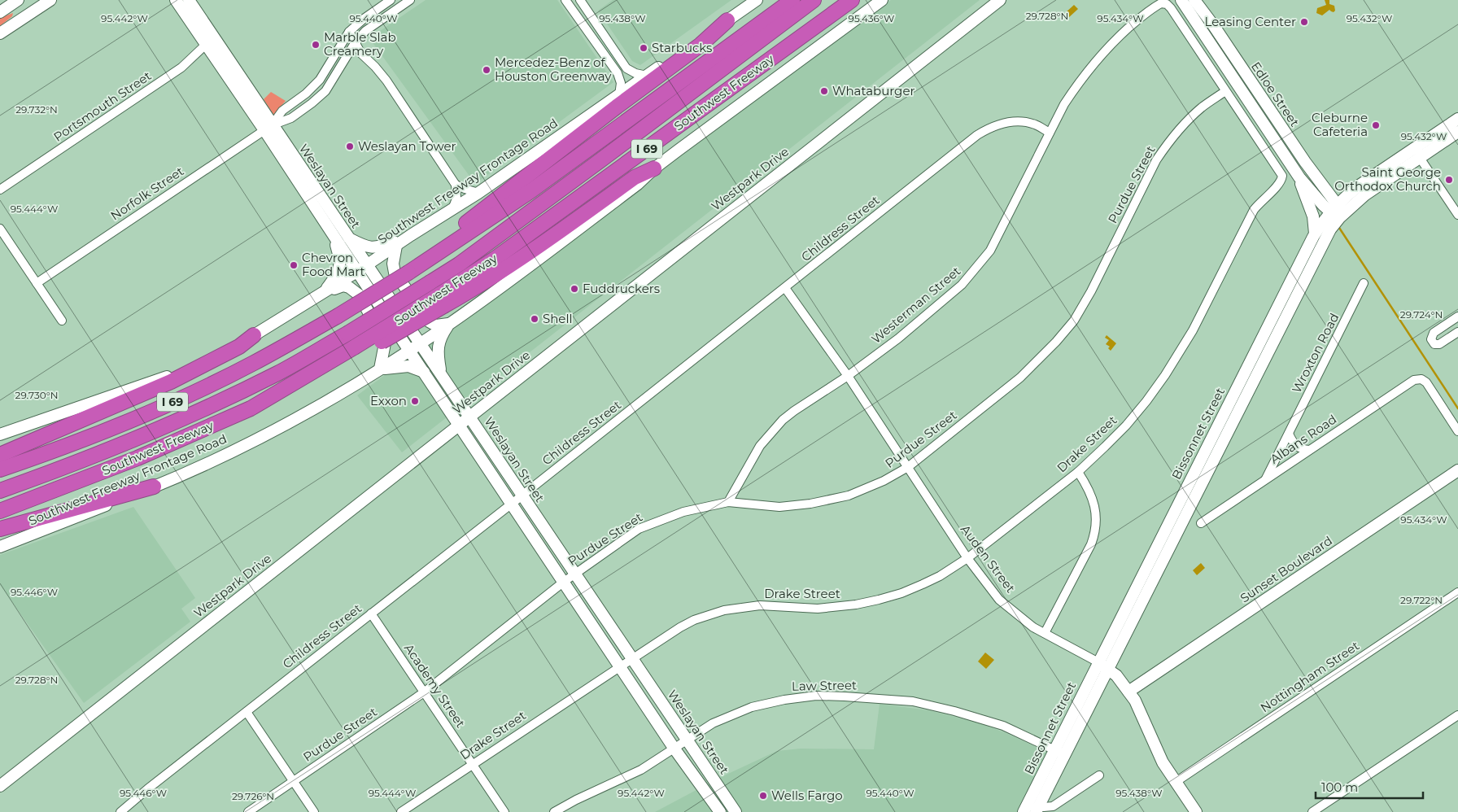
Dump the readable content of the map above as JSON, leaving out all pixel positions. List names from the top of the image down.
{
  "streets": {
    "highway": ["Southwest Freeway", "I 69"],
    "main road": [
      "Edloe Street",
      "Westpark Drive",
      "Southwest Freeway Frontage Road",
      "Weslayan Street",
      "Bissonnet Street",
      "Auden Street",
      "Sunset Boulevard"
    ],
    "street": [
      "Portsmouth Street",
      "Purdue Street",
      "Norfolk Street",
      "Childress Street",
      "Westerman Street",
      "Wroxton Road",
      "Albans Road",
      "Drake Street",
      "Nottingham Street",
      "Academy Street",
      "Law Street"
    ]
  },
  "crossings": [
    ["Edloe Street", "Bissonnet Street"],
    ["Portsmouth Street", "Weslayan Street"],
    ["Westpark Drive", "Weslayan Street"],
    ["Southwest Freeway Frontage Road", "Weslayan Street"],
    ["Purdue Street", "Weslayan Street"],
    ["Purdue Street", "Westerman Street"],
    ["Purdue Street", "Drake Street"],
    ["Purdue Street", "Auden Street"],
    ["Purdue Street", "Academy Street"],
    ["Weslayan Street", "Norfolk Street"],
    ["Weslayan Street", "Childress Street"],
    ["Weslayan Street", "Drake Street"],
    ["Weslayan Street", "Law Street"],
    ["Childress Street", "Westerman Street"],
    ["Childress Street", "Auden Street"],
    ["Childress Street", "Academy Street"],
    ["Westerman Street", "Drake Street"],
    ["Westerman Street", "Auden Street"],
    ["Wroxton Road", "Albans Road"],
    ["Bissonnet Street", "Auden Street"],
    ["Bissonnet Street", "Law Street"],
    ["Drake Street", "Auden Street"],
    ["Drake Street", "Academy Street"],
    ["Auden Street", "Sunset Boulevard"],
    ["Auden Street", "Nottingham Street"]
  ],
  "places": [
    "Leasing Center",
    "Marble Slab Creamery",
    "Starbucks",
    "Mercedez-Benz of Houston Greenway",
    "Whataburger",
    "Cleburne Cafeteria",
    "Weslayan Tower",
    "Saint George Orthodox Church",
    "Chevron Food Mart",
    "Fuddruckers",
    "Shell",
    "Exxon",
    "Wells Fargo"
  ],
  "scale_bar": "100 m",
  "coordinates": [
    "29.728°N",
    "95.432°W",
    "95.442°W",
    "95.440°W",
    "95.438°W",
    "95.436°W",
    "95.434°W",
    "29.732°N",
    "95.444°W",
    "29.724°N",
    "29.730°N",
    "95.446°W",
    "29.722°N",
    "29.726°N"
  ]
}
